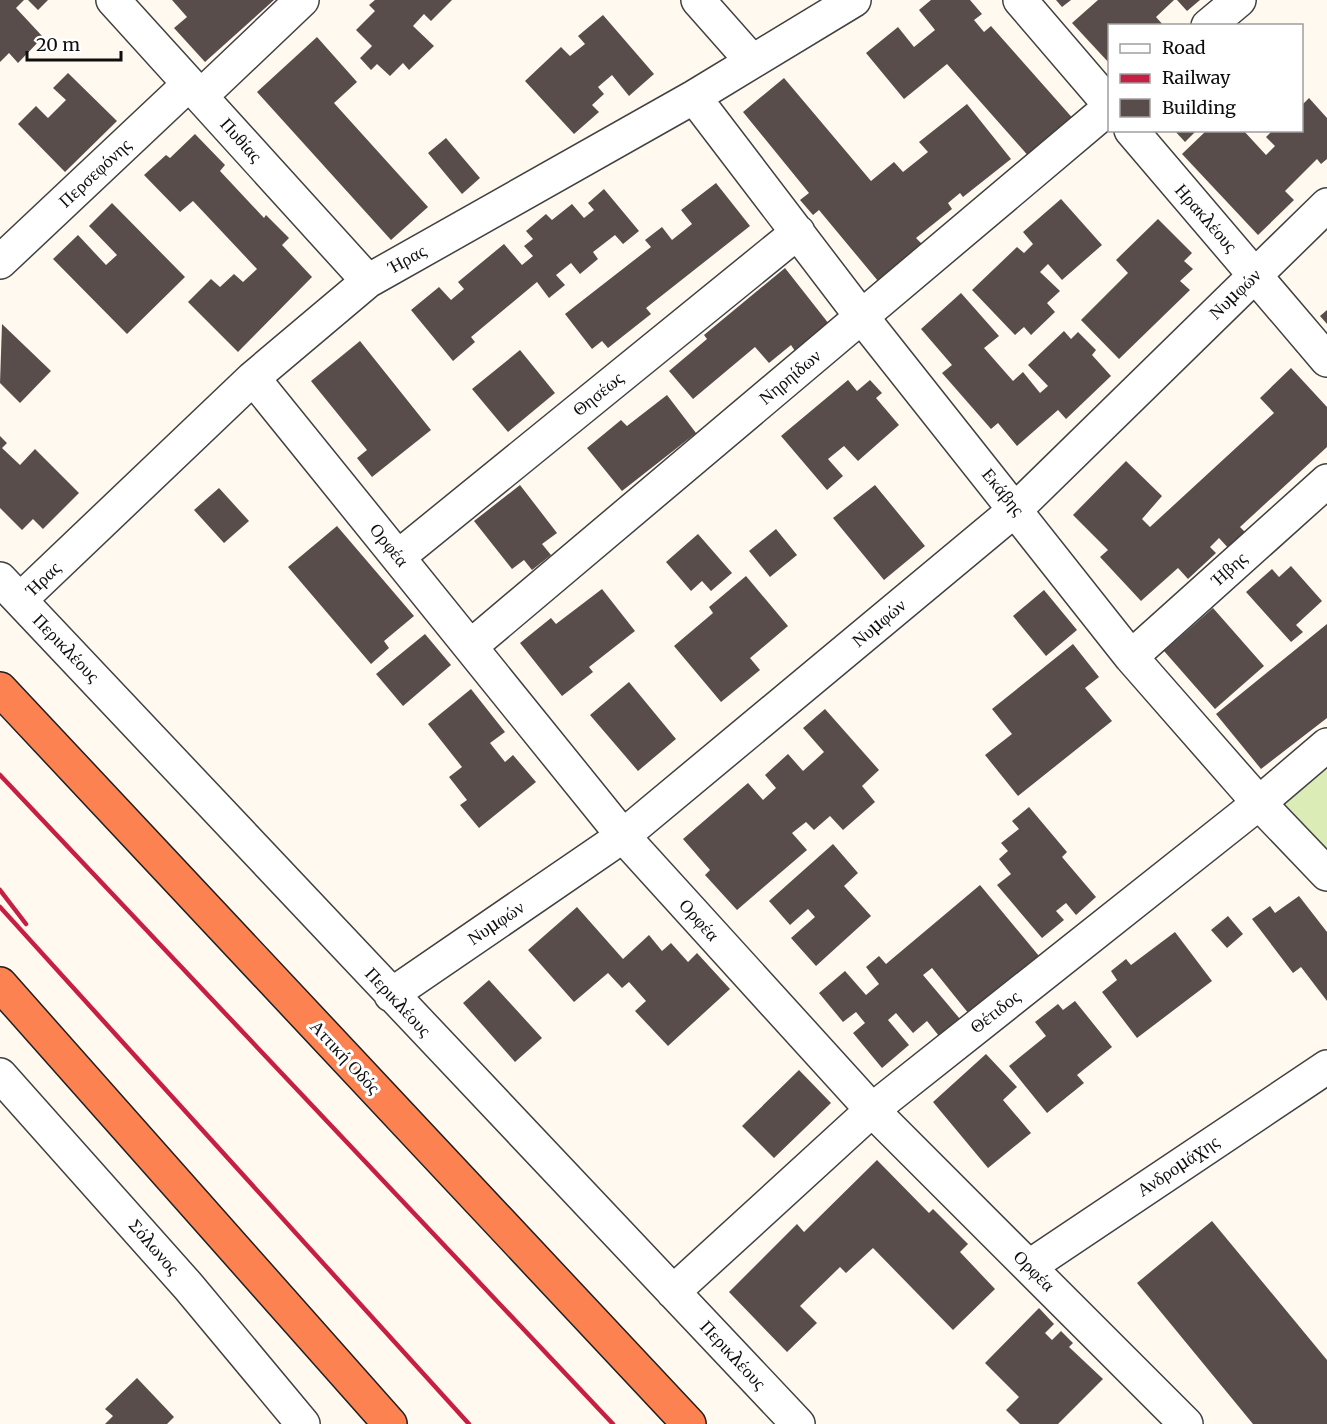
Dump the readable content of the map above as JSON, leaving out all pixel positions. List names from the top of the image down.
{
  "streets": {
    "highway": ["Αττική Οδός"],
    "street": [
      "Πυθίας",
      "Περσεφόνης",
      "Ηρακλέους",
      "Ήρας",
      "Νυμφών",
      "Νηρηίδων",
      "Θησέως",
      "Εκάβης",
      "Ορφέα",
      "Ήβης",
      "Περικλέους",
      "Θέτιδος",
      "Ανδρομάχης",
      "Σόλωνος"
    ]
  },
  "crossings": [
    ["Πυθίας", "Περσεφόνης"],
    ["Πυθίας", "Ήρας"],
    ["Ηρακλέους", "Νυμφών"],
    ["Ήρας", "Εκάβης"],
    ["Ήρας", "Ορφέα"],
    ["Ήρας", "Περικλέους"],
    ["Νυμφών", "Εκάβης"],
    ["Νυμφών", "Ορφέα"],
    ["Νυμφών", "Περικλέους"],
    ["Νηρηίδων", "Εκάβης"],
    ["Νηρηίδων", "Ορφέα"],
    ["Θησέως", "Εκάβης"],
    ["Θησέως", "Ορφέα"],
    ["Εκάβης", "Ήβης"],
    ["Εκάβης", "Θέτιδος"],
    ["Ορφέα", "Θέτιδος"],
    ["Ορφέα", "Ανδρομάχης"],
    ["Περικλέους", "Θέτιδος"]
  ],
  "legend": ["Road", "Railway", "Building"],
  "scale_bar": "20 m"
}
